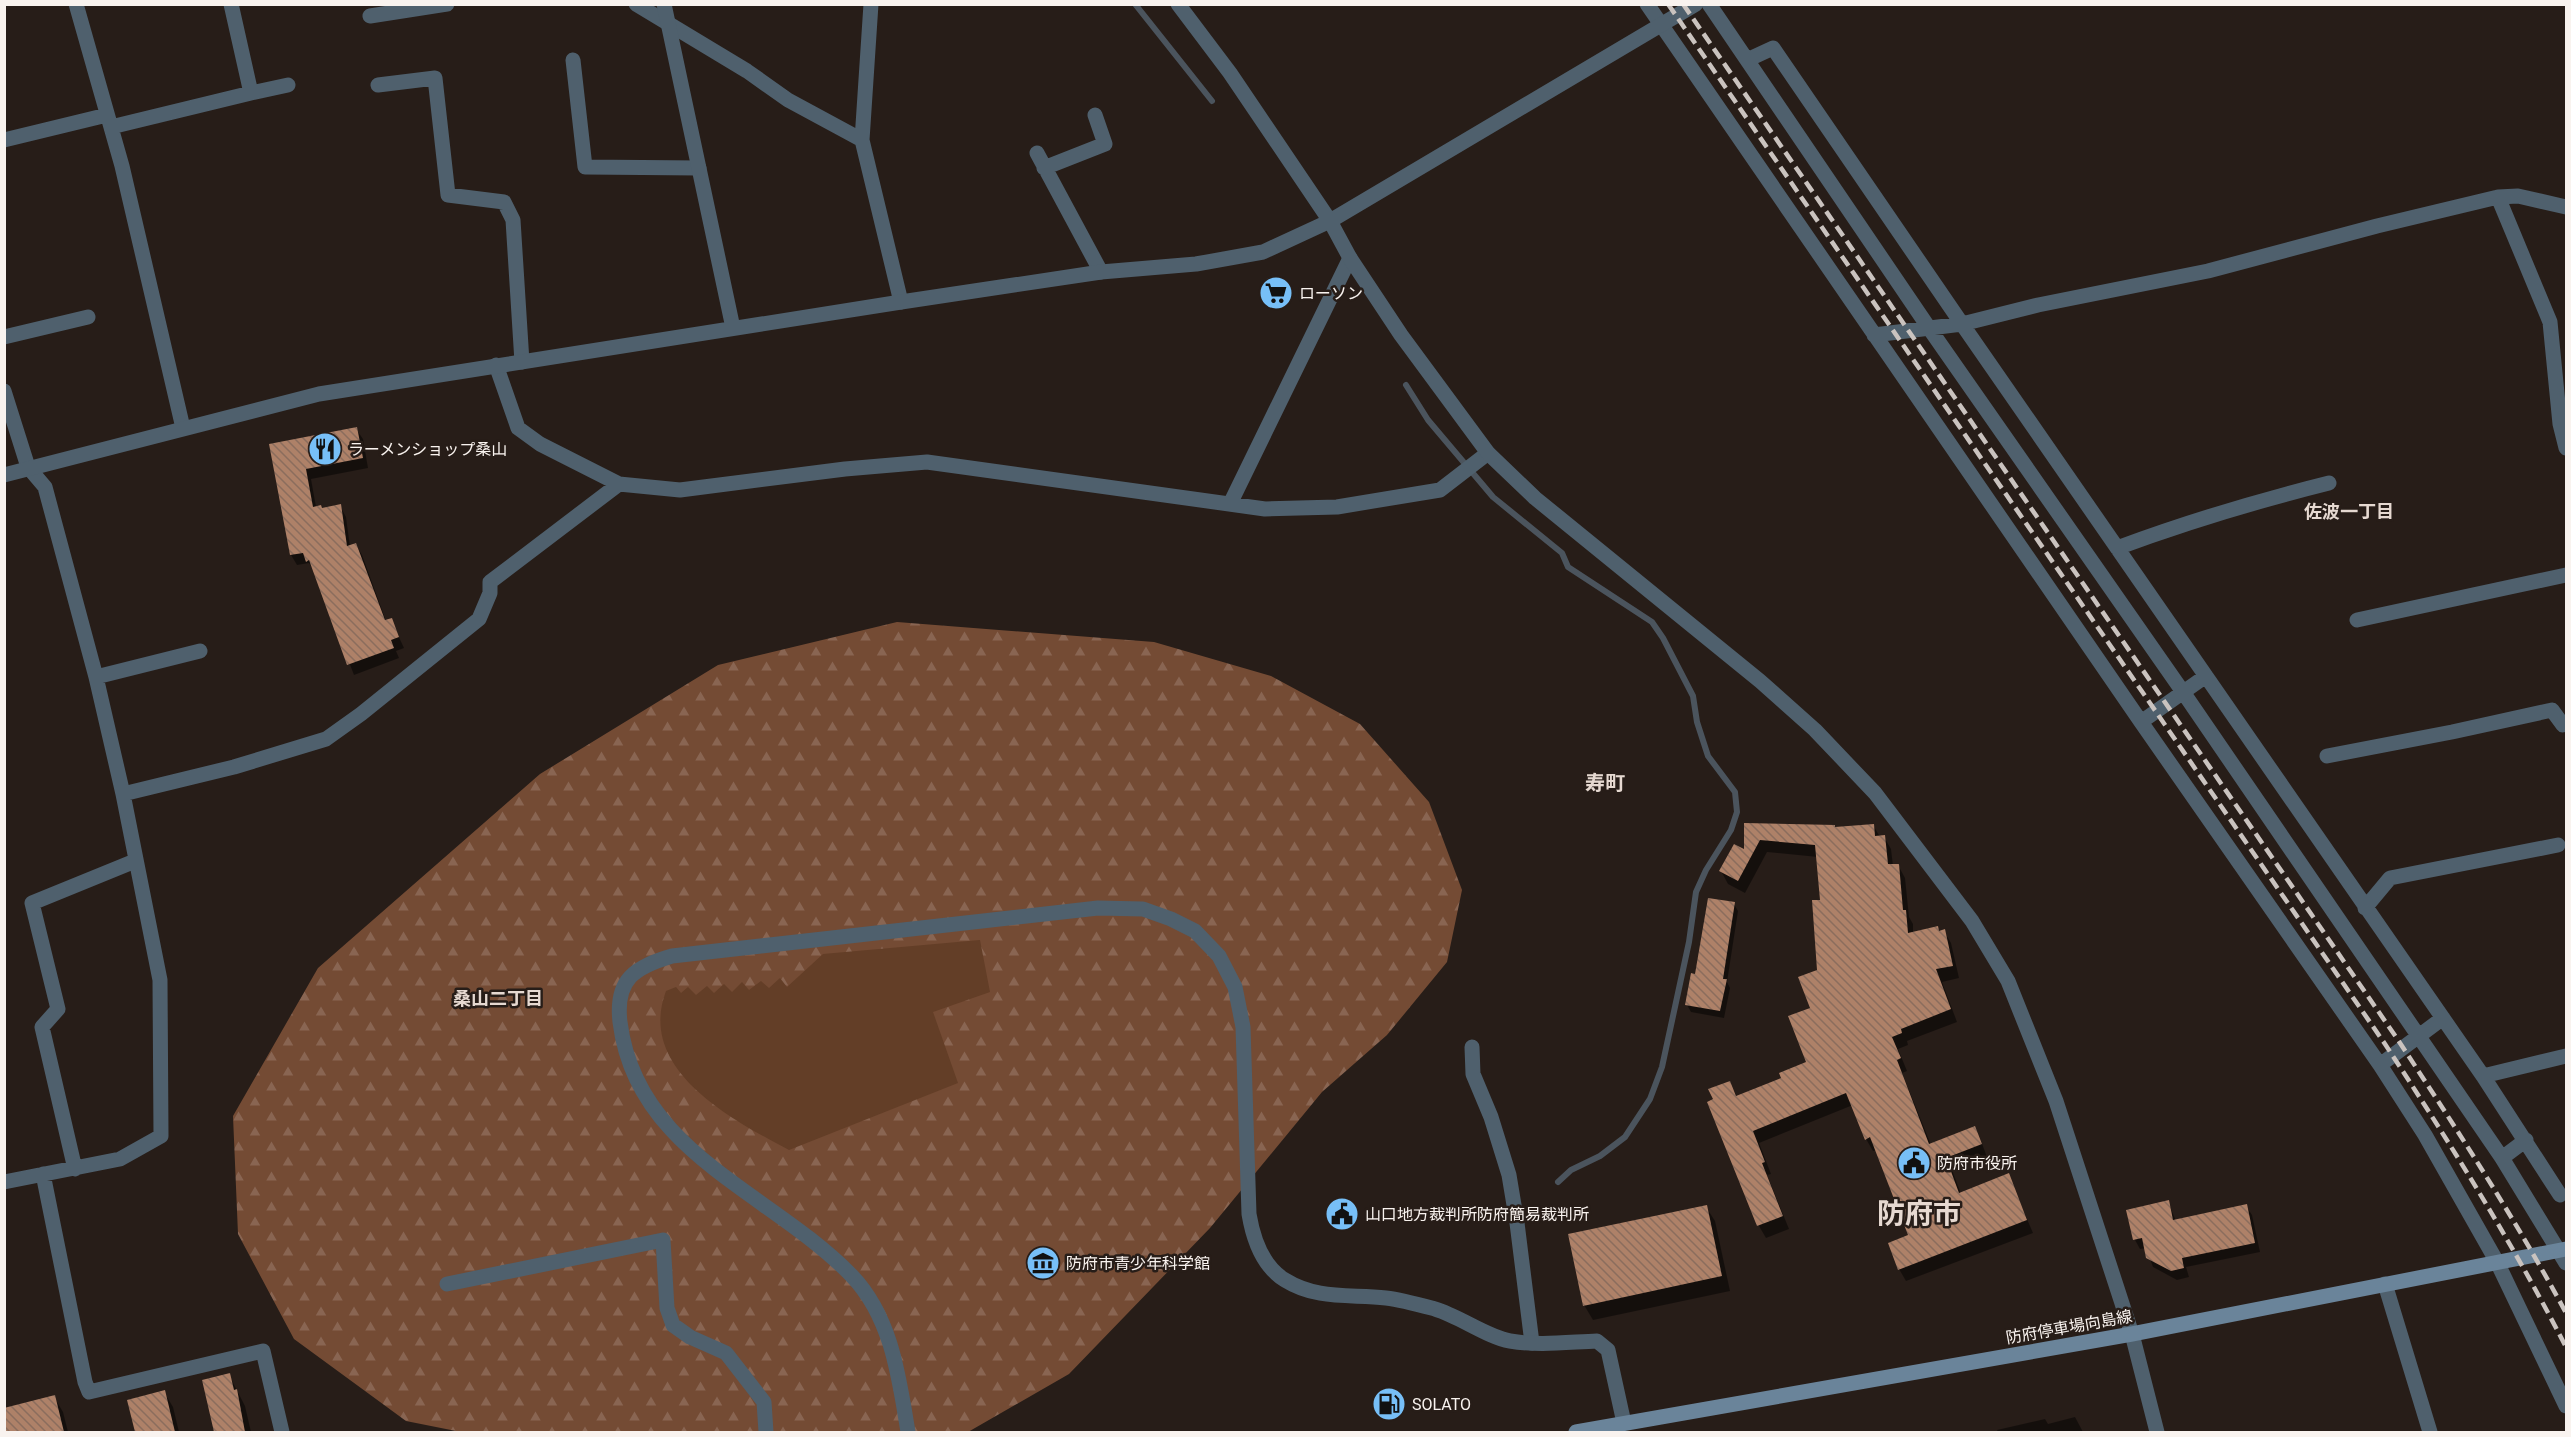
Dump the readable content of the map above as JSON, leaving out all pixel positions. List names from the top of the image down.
{
  "streets": {
    "main road": ["防府停車場向島線"]
  },
  "districts": [
    "佐波一丁目",
    "寿町",
    "桑山二丁目",
    "防府市"
  ],
  "places": {
    "supermarket": ["ローソン"],
    "restaurant": ["ラーメンショップ桑山"],
    "public building": ["防府市役所", "山口地方裁判所防府簡易裁判所"],
    "museum": ["防府市青少年科学館"],
    "fuel station": ["SOLATO"]
  }
}
